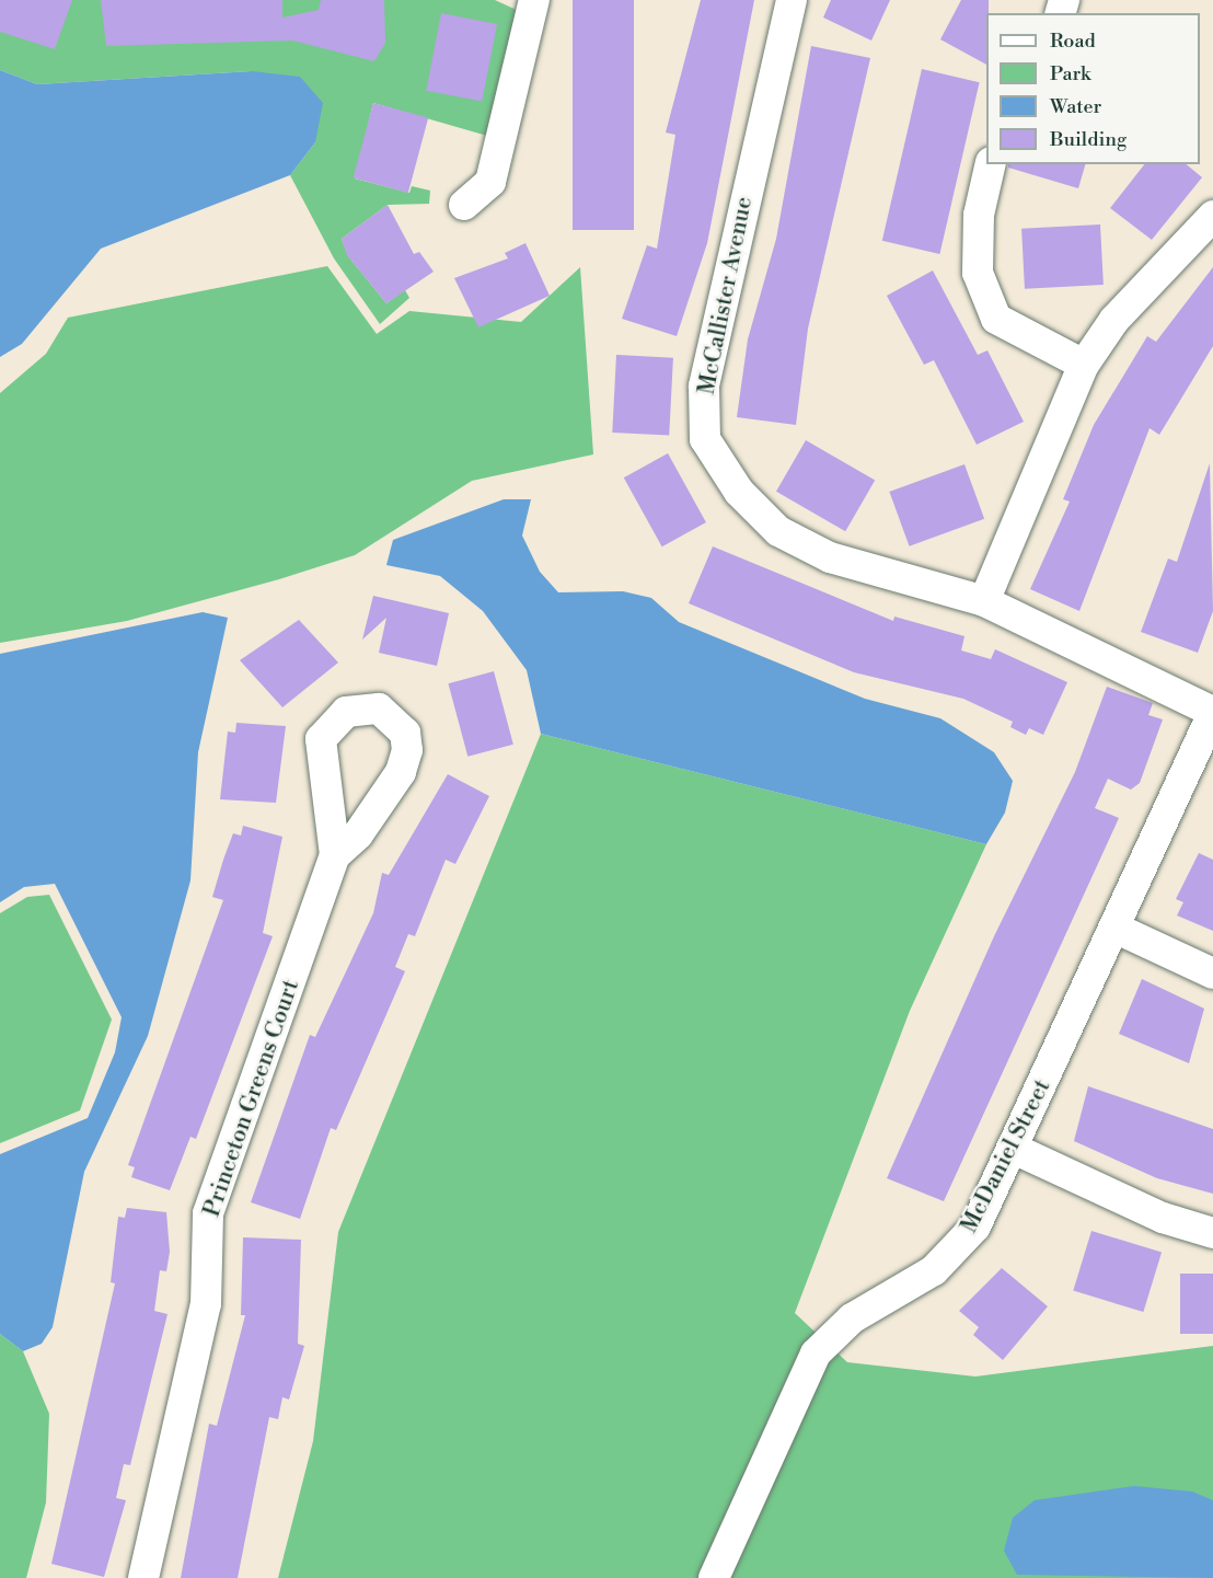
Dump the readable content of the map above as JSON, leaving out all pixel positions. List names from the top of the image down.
{
  "streets": {
    "street": ["McCallister Avenue", "Princeton Greens Court", "McDaniel Street"]
  },
  "crossings": [
    ["McCallister Avenue", "McDaniel Street"]
  ],
  "legend": [
    "Road",
    "Park",
    "Water",
    "Building"
  ]
}
